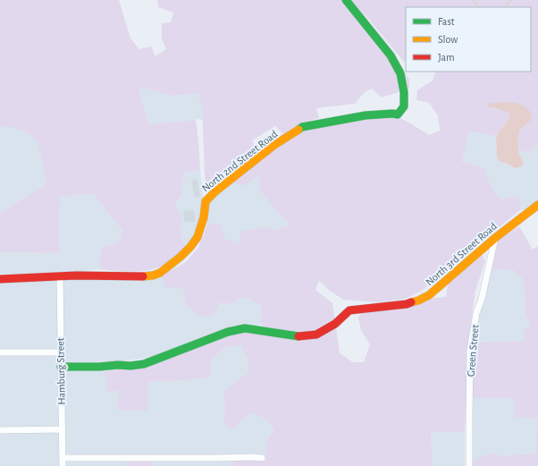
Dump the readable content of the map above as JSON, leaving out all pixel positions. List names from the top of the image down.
{
  "streets": {
    "street": [
      "North 2nd Street Road",
      "North 3rd Street Road",
      "Green Street",
      "Hamburg Street"
    ]
  },
  "crossings": [
    ["North 2nd Street Road", "Hamburg Street"],
    ["North 3rd Street Road", "Green Street"],
    ["North 3rd Street Road", "Hamburg Street"]
  ],
  "legend": ["Fast", "Slow", "Jam"]
}
